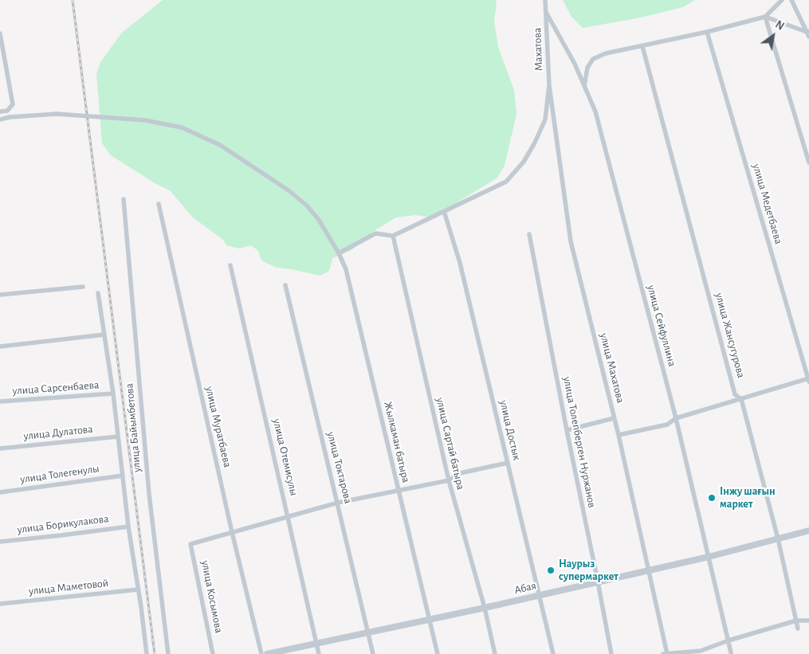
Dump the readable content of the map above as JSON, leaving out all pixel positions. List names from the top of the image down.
{
  "streets": {
    "street": [
      "Махатова",
      "улица Медетбаева",
      "улица Сейфуллина",
      "улица Жансугурова",
      "улица Махатова",
      "улица Сарсенбаева",
      "улица Муратбаева",
      "улица Байымбетова",
      "улица Достык",
      "улица Дулатова",
      "Жылкаман батыра",
      "улица Толепберген Нуржанов",
      "улица Сартай батыра",
      "улица Отемисулы",
      "улица Токтарова",
      "улица Толегенулы",
      "улица Борикулакова",
      "улица Маметовой",
      "Абая",
      "улица Косымова"
    ]
  },
  "crossings": [
    ["Махатова", "улица Сейфуллина"],
    ["Махатова", "улица Махатова"],
    ["улица Сейфуллина", "Абая"],
    ["улица Жансугурова", "Абая"],
    ["улица Махатова", "Абая"],
    ["улица Муратбаева", "улица Косымова"],
    ["улица Достык", "Абая"],
    ["Жылкаман батыра", "Абая"],
    ["улица Толепберген Нуржанов", "Абая"],
    ["улица Сартай батыра", "Абая"],
    ["улица Отемисулы", "Абая"],
    ["улица Токтарова", "Абая"]
  ],
  "places": ["Інжу шағын маркет", "Наурыз супермаркет"],
  "north": "top right"
}
